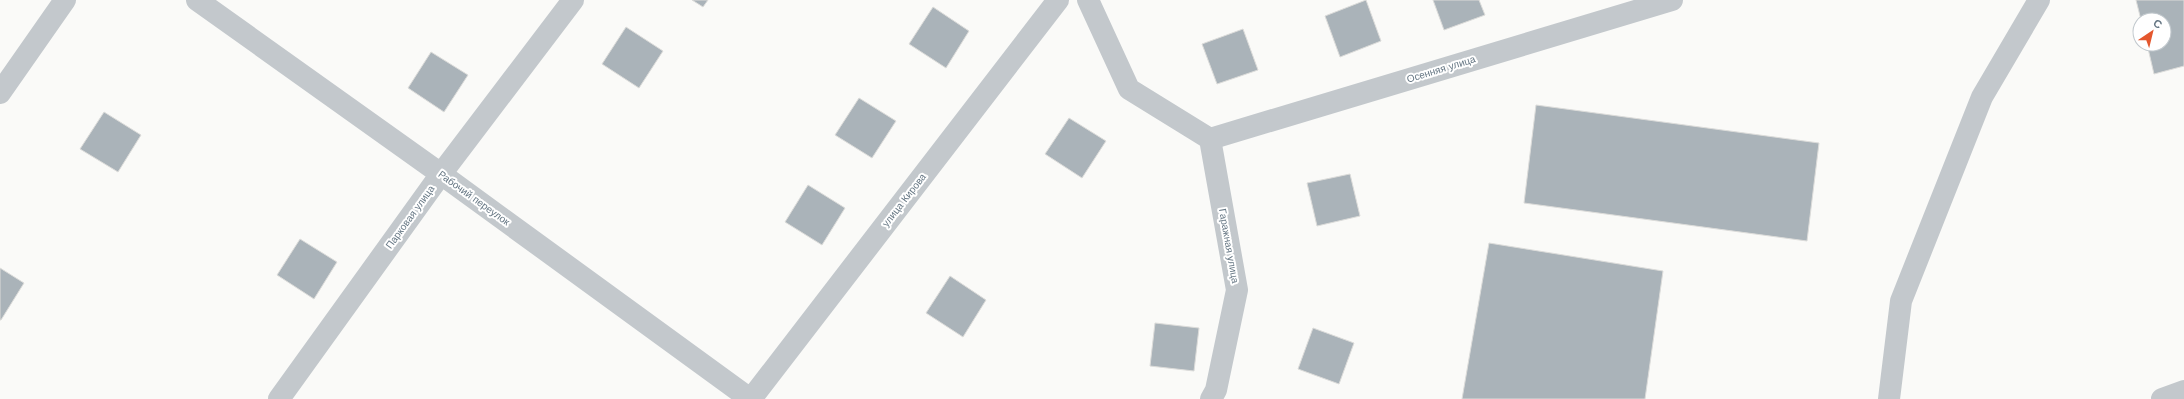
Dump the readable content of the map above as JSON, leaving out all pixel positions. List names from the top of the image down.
{
  "streets": {
    "street": [
      "Осенняя улица",
      "Рабочий переулок",
      "улица Кирова",
      "Парковая улица",
      "Гаражная улица"
    ]
  },
  "crossings": [
    ["Осенняя улица", "Гаражная улица"],
    ["Рабочий переулок", "улица Кирова"],
    ["Рабочий переулок", "Парковая улица"]
  ],
  "north": "top right"
}
